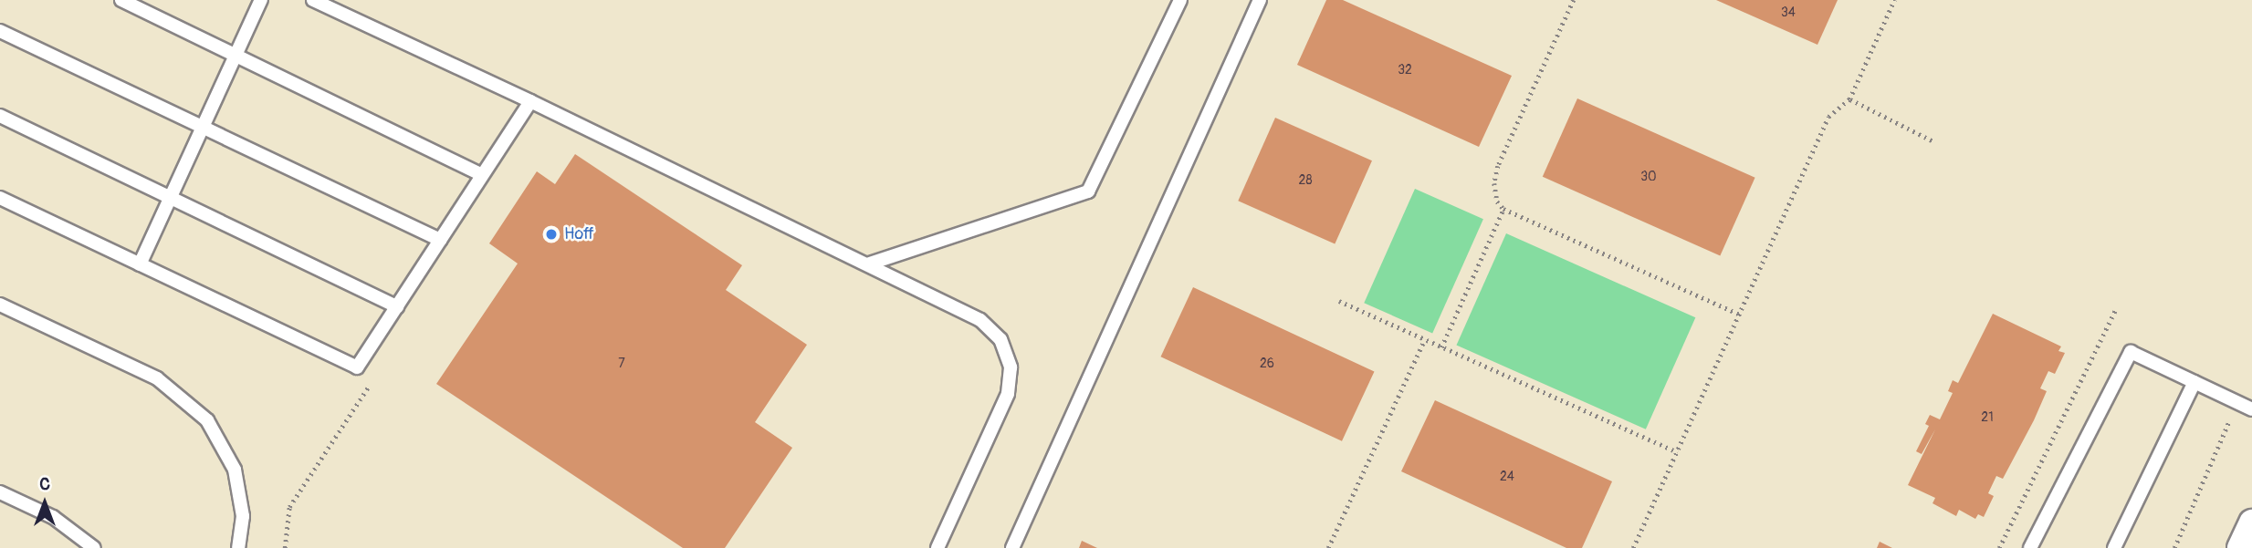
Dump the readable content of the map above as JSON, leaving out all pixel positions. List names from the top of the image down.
{
  "places": ["Hoff"],
  "house_numbers": [
    "34",
    "32",
    "30",
    "28",
    "7",
    "26",
    "21",
    "24"
  ],
  "north": "top"
}
